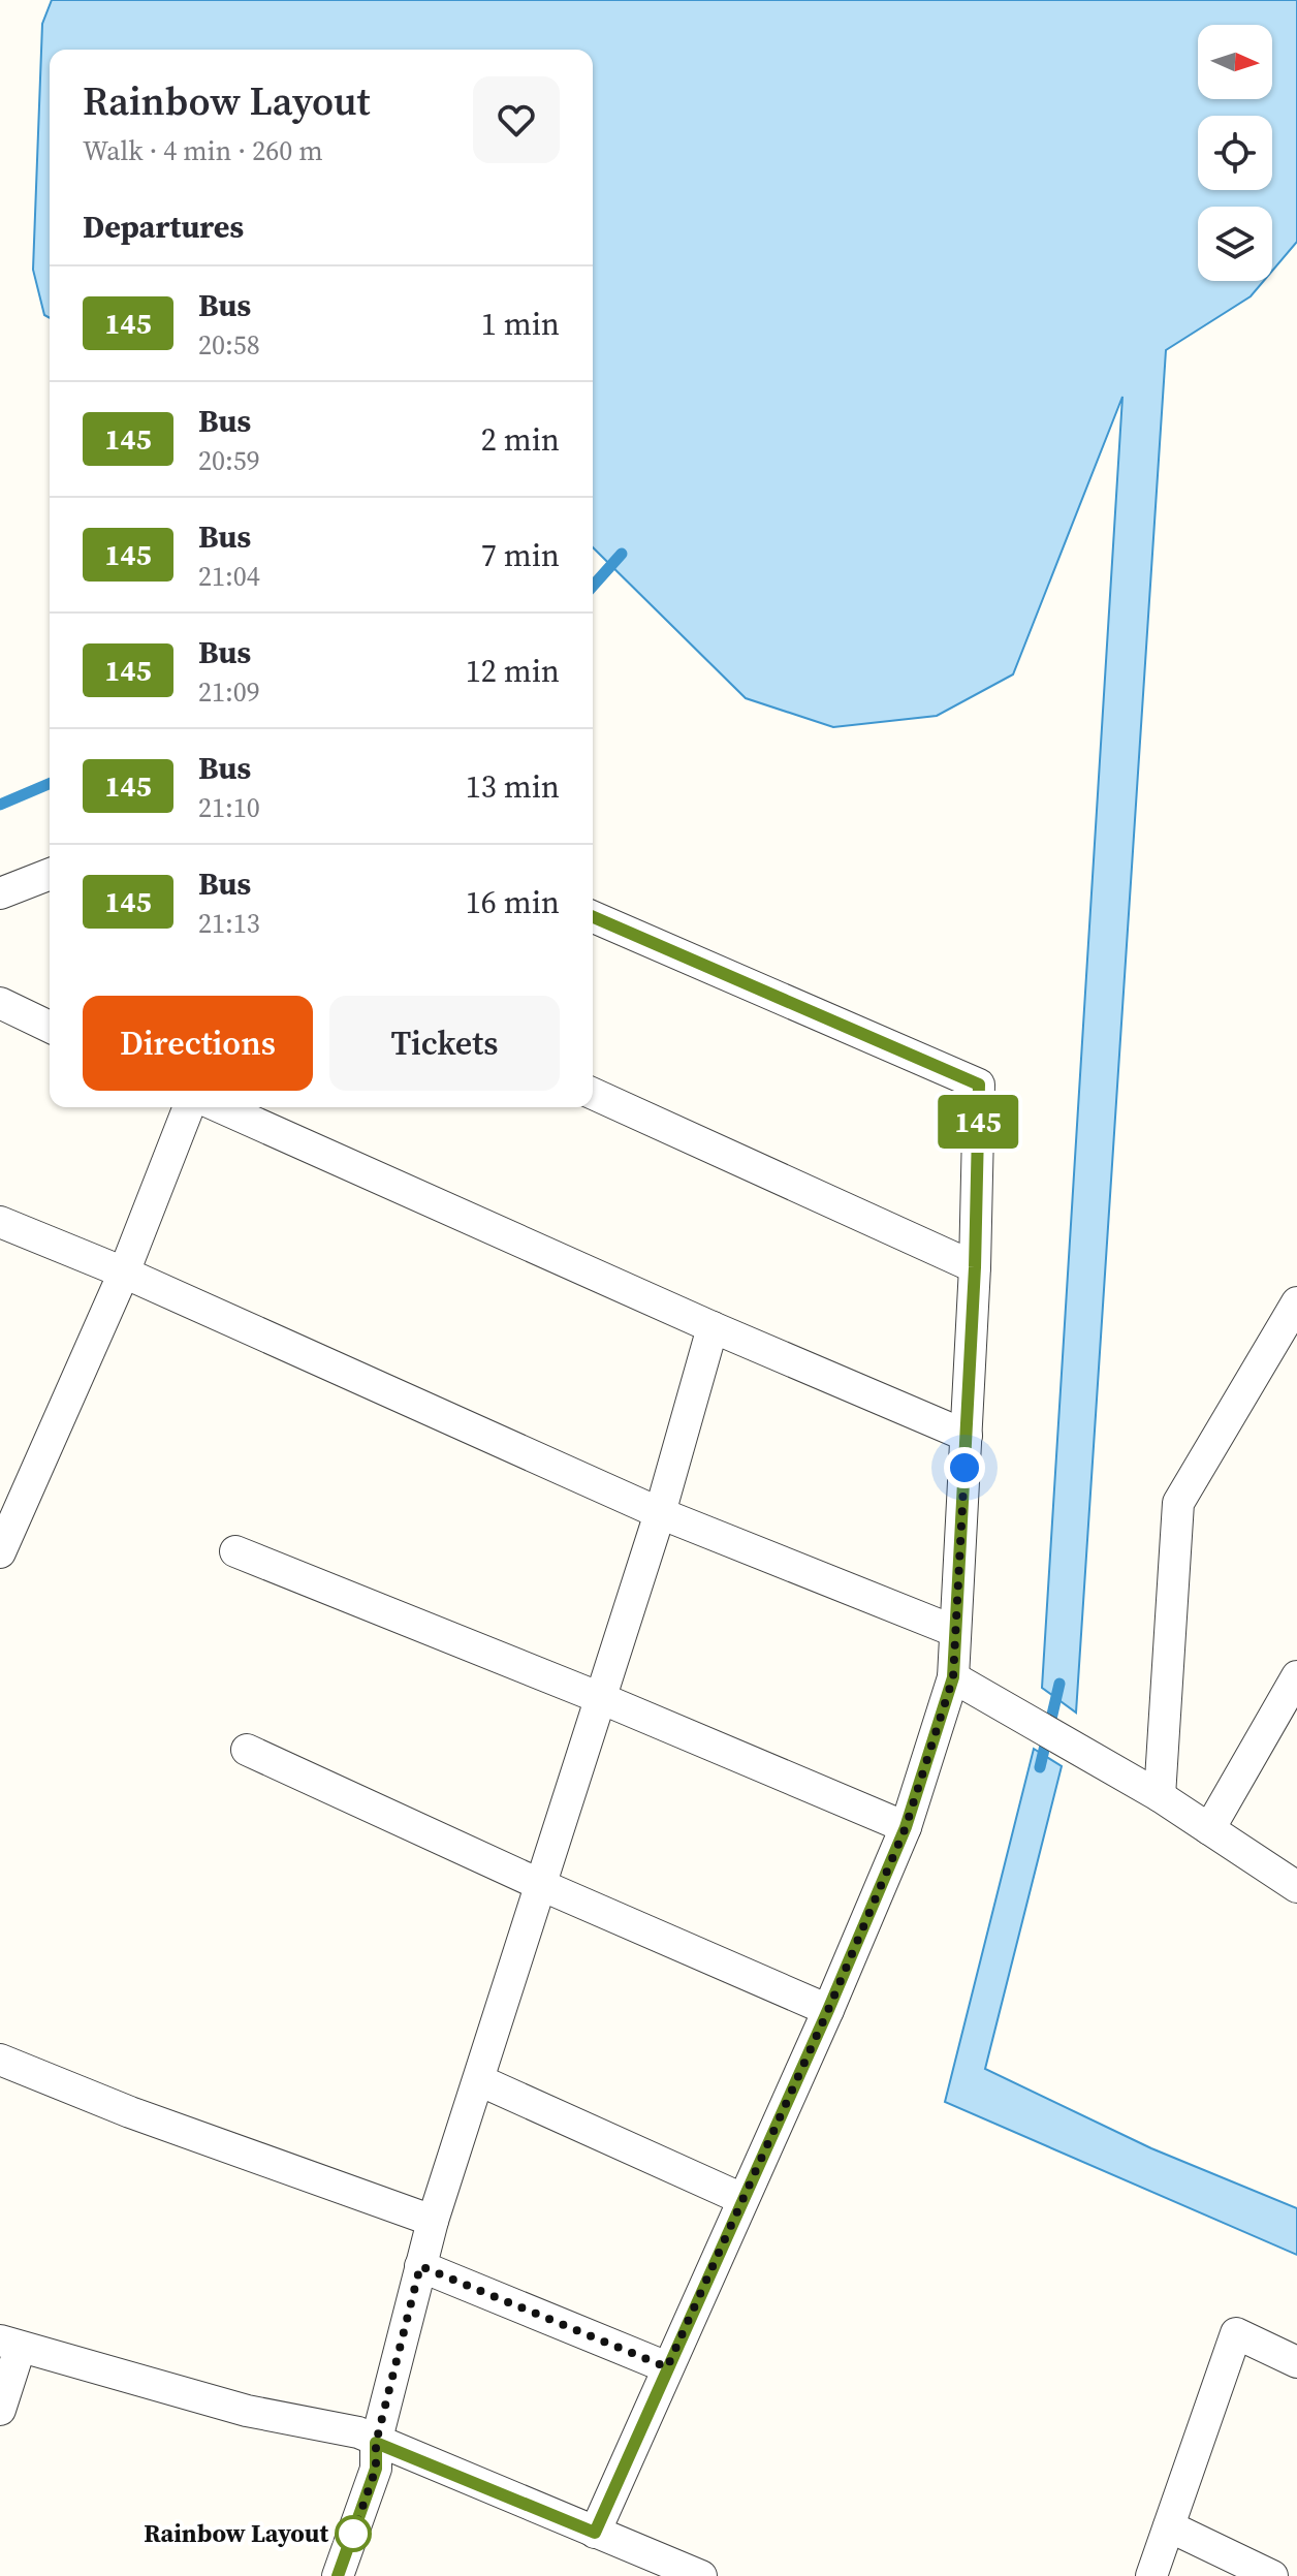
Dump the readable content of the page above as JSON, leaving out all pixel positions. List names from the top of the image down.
{
  "places": ["Rainbow Layout"],
  "lines": ["bus line 145"],
  "north": "right",
  "page": {
    "on_map": "145",
    "heading": [
      ["Rainbow Layout", "Walk · 4 min · 260 m"],
      "Departures"
    ],
    "list": [
      {
        "mark": "145",
        "name": "Bus",
        "note": "20:58",
        "value": "1 min"
      },
      {
        "mark": "145",
        "name": "Bus",
        "note": "20:59",
        "value": "2 min"
      },
      {
        "mark": "145",
        "name": "Bus",
        "note": "21:04",
        "value": "7 min"
      },
      {
        "mark": "145",
        "name": "Bus",
        "note": "21:09",
        "value": "12 min"
      },
      {
        "mark": "145",
        "name": "Bus",
        "note": "21:10",
        "value": "13 min"
      },
      {
        "mark": "145",
        "name": "Bus",
        "note": "21:13",
        "value": "16 min"
      }
    ],
    "buttons": ["Directions", "Tickets"]
  }
}
